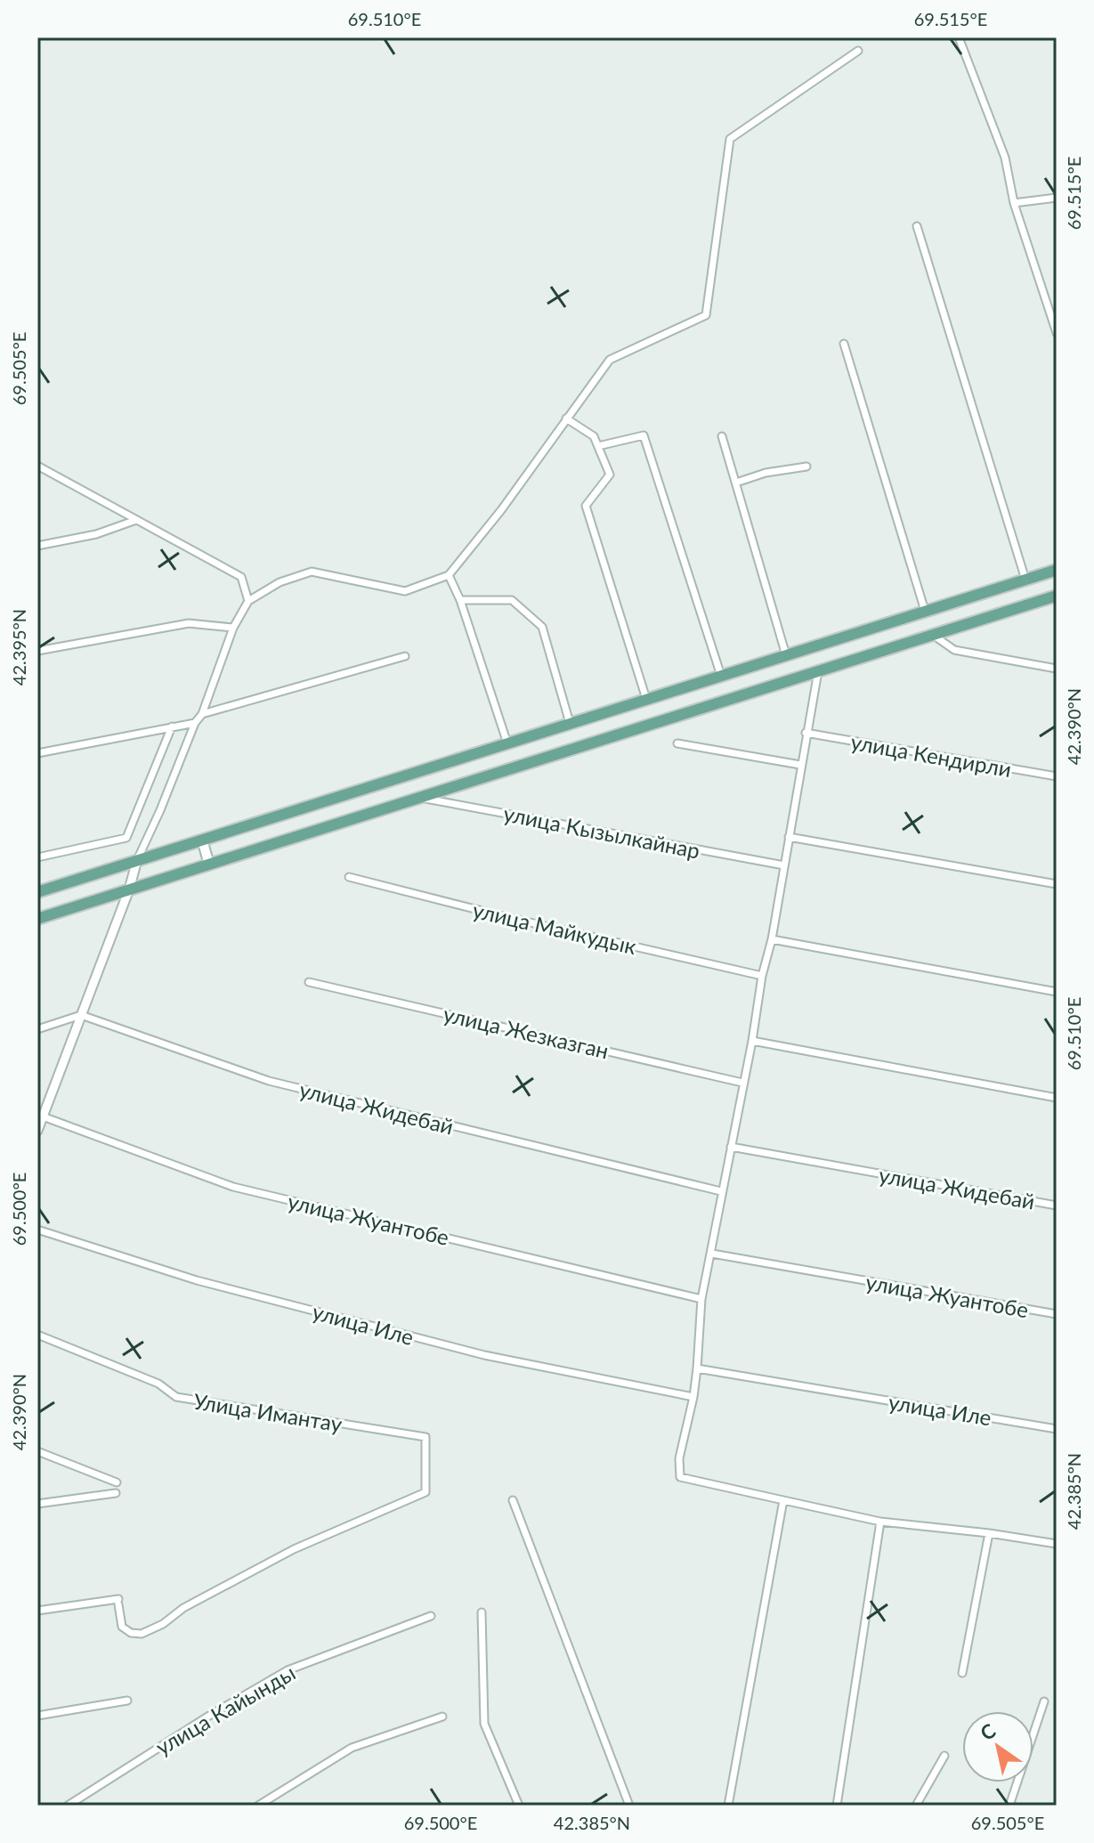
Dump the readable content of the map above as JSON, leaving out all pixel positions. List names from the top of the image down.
{
  "streets": {
    "street": [
      "улица Кендирли",
      "улица Кызылкайнар",
      "улица Майкудык",
      "улица Жезказган",
      "улица Жидебай",
      "улица Жуантобе",
      "улица Иле",
      "Улица Имантау",
      "улица Кайынды"
    ]
  },
  "north": "top left",
  "coordinates": [
    "69.510°E",
    "69.515°E",
    "69.505°E",
    "42.395°N",
    "42.390°N",
    "69.500°E",
    "42.385°N"
  ]
}
